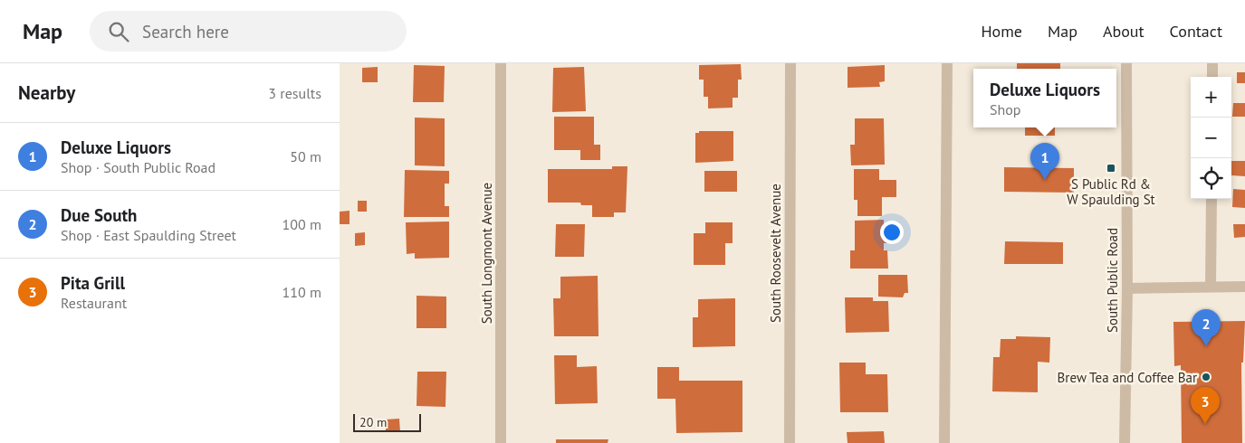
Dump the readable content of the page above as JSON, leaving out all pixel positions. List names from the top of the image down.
{
  "streets": {
    "street": ["South Longmont Avenue", "South Roosevelt Avenue", "South Public Road"]
  },
  "places": {
    "transit": ["S Public Rd & W Spaulding St"],
    "other": ["Brew Tea and Coffee Bar"]
  },
  "scale_bar": "20 m",
  "page": {
    "header": "Map",
    "search": "Search here",
    "nav": [
      "Home",
      "Map",
      "About",
      "Contact"
    ],
    "heading": ["Nearby", "3 results"],
    "popup": ["Deluxe Liquors", "Shop"],
    "map_buttons": ["+", "−"],
    "list": [
      {
        "mark": "1",
        "name": "Deluxe Liquors",
        "note": "Shop · South Public Road",
        "value": "50 m"
      },
      {
        "mark": "2",
        "name": "Due South",
        "note": "Shop · East Spaulding Street",
        "value": "100 m"
      },
      {
        "mark": "3",
        "name": "Pita Grill",
        "note": "Restaurant",
        "value": "110 m"
      }
    ],
    "pins": ["1", "2", "3"],
    "scale": "20 m"
  }
}
